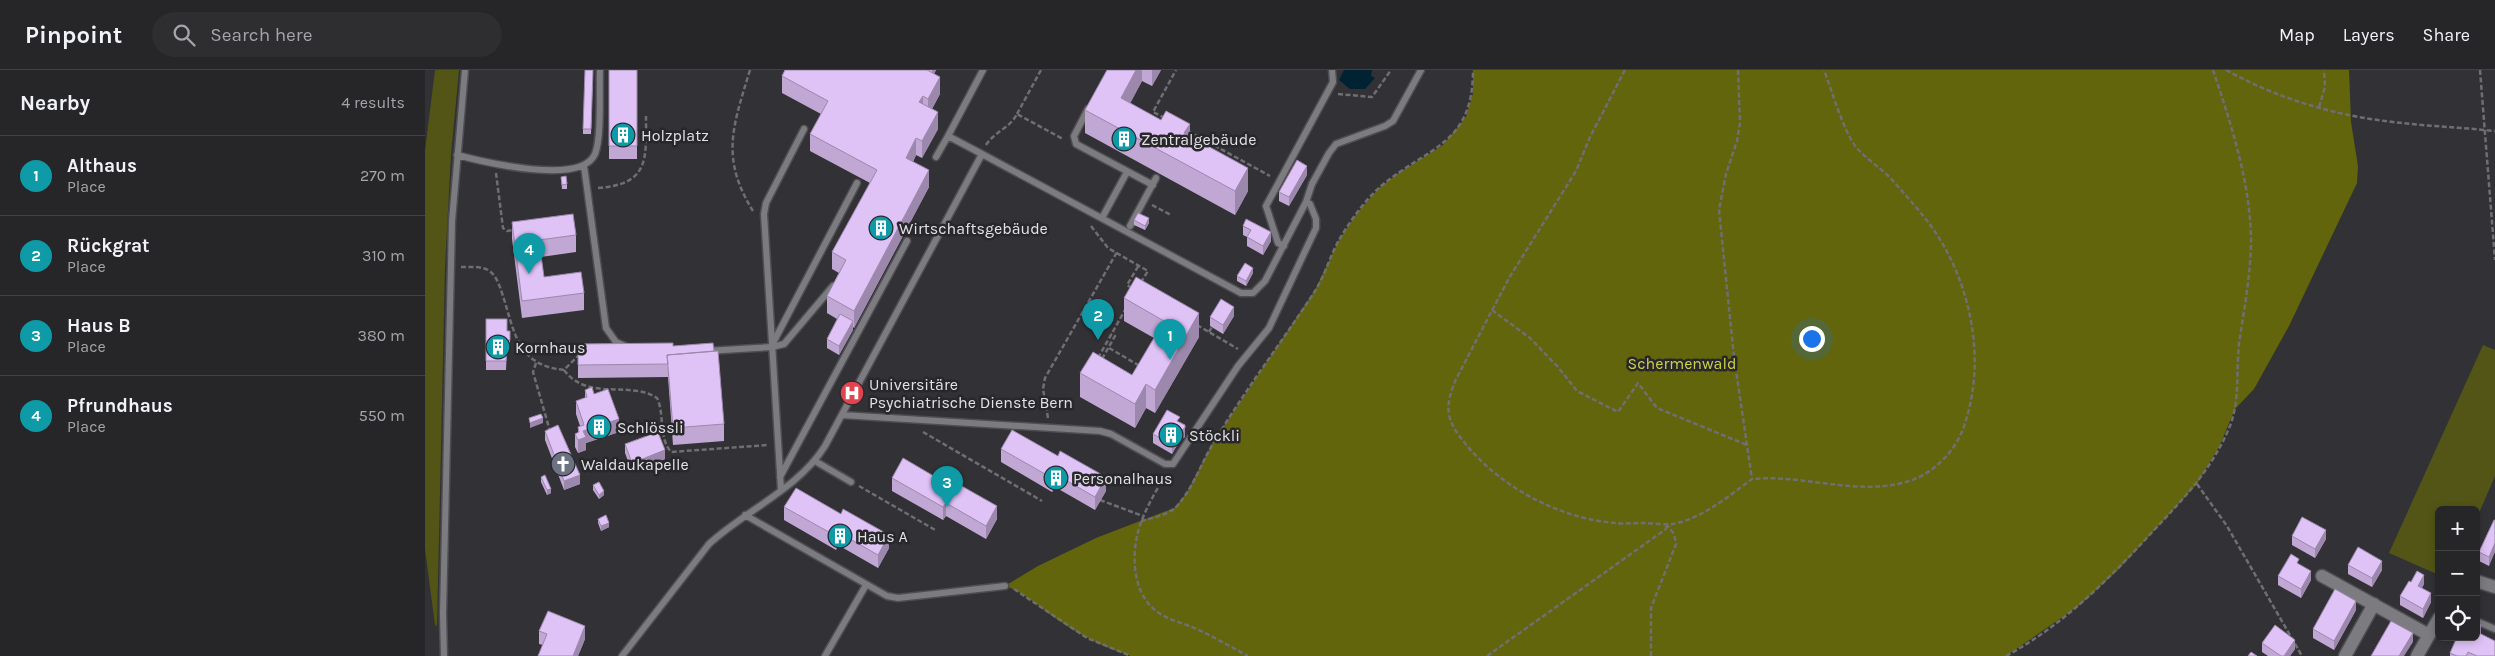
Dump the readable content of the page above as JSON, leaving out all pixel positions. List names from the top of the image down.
{
  "parks": ["Schermenwald"],
  "places": {
    "building": [
      "Holzplatz",
      "Zentralgebäude",
      "Wirtschaftsgebäude",
      "Kornhaus",
      "Schlössli",
      "Stöckli",
      "Personalhaus",
      "Haus A"
    ],
    "hospital": ["Universitäre Psychiatrische Dienste Bern"],
    "church": ["Waldaukapelle"]
  },
  "page": {
    "header": "Pinpoint",
    "search": "Search here",
    "nav": ["Map", "Layers", "Share"],
    "heading": ["Nearby", "4 results"],
    "list": [
      {
        "mark": "1",
        "name": "Althaus",
        "note": "Place",
        "value": "270 m"
      },
      {
        "mark": "2",
        "name": "Rückgrat",
        "note": "Place",
        "value": "310 m"
      },
      {
        "mark": "3",
        "name": "Haus B",
        "note": "Place",
        "value": "380 m"
      },
      {
        "mark": "4",
        "name": "Pfrundhaus",
        "note": "Place",
        "value": "550 m"
      }
    ],
    "pins": [
      "4",
      "2",
      "1",
      "3"
    ],
    "map_buttons": ["+", "−"]
  }
}
